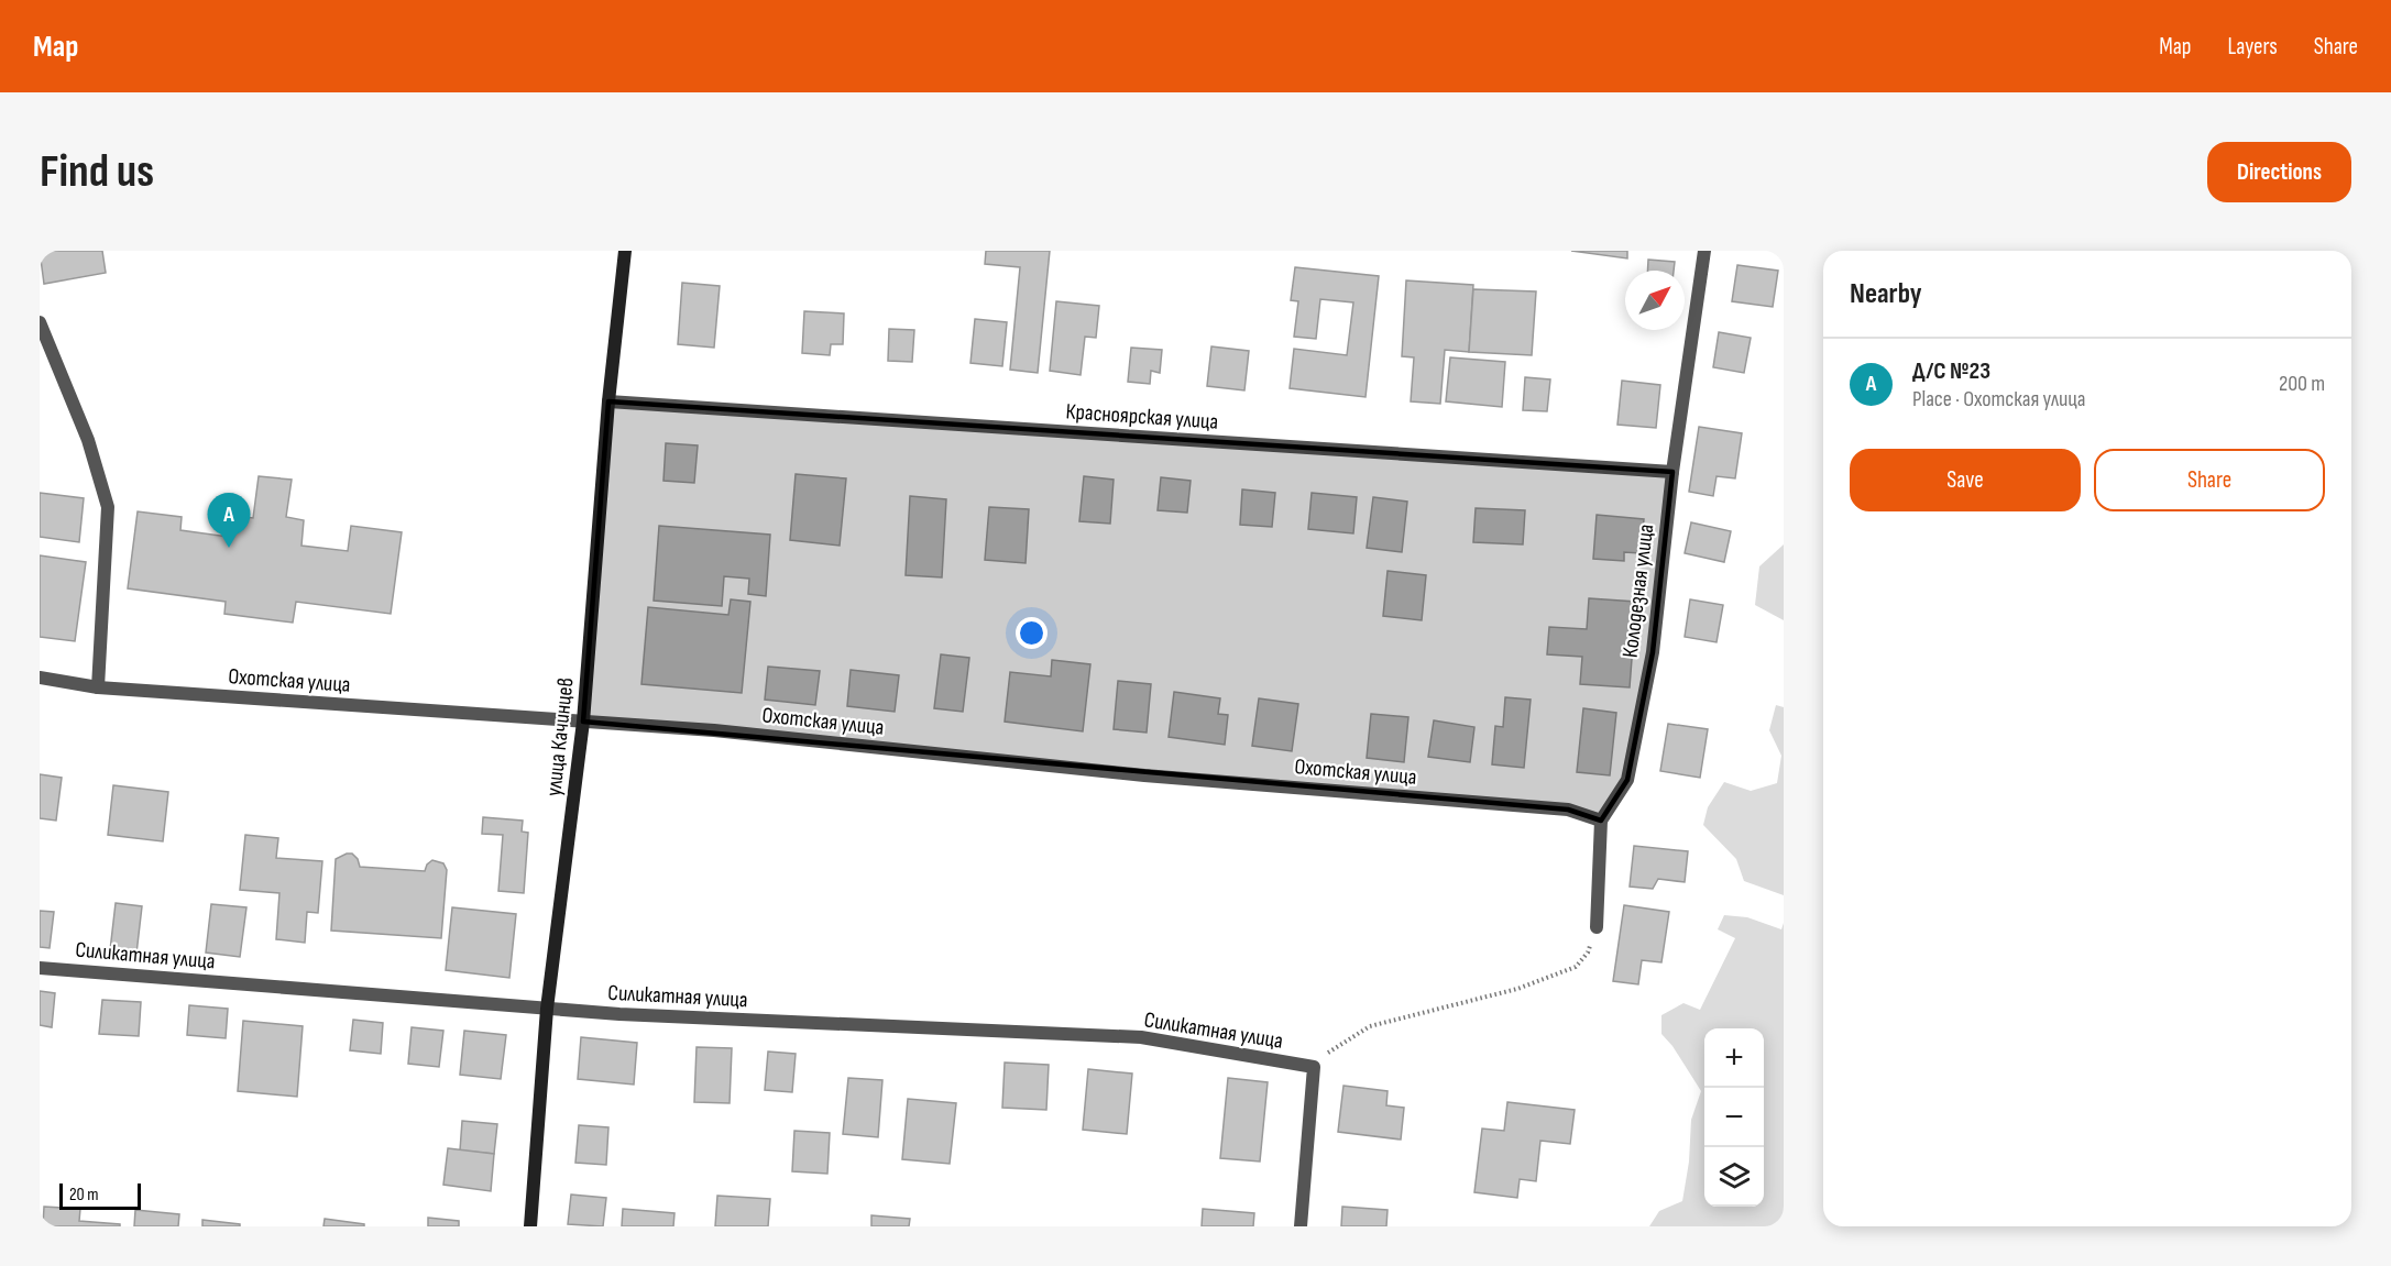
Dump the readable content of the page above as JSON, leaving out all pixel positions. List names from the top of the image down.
{
  "streets": {
    "main road": ["улица Качинцев"],
    "street": [
      "Красноярская улица",
      "Колодезная улица",
      "Охотская улица",
      "Силикатная улица"
    ]
  },
  "crossings": [
    ["Красноярская улица", "Колодезная улица"],
    ["Красноярская улица", "улица Качинцев"],
    ["Колодезная улица", "Охотская улица"],
    ["Охотская улица", "улица Качинцев"],
    ["улица Качинцев", "Силикатная улица"]
  ],
  "scale_bar": "20 m",
  "north": "top right",
  "page": {
    "header": "Map",
    "nav": ["Map", "Layers", "Share"],
    "buttons": [
      "Directions",
      ["Save", "Share"]
    ],
    "title": "Find us",
    "heading": "Nearby",
    "list": [
      {
        "mark": "A",
        "name": "Д/С №23",
        "note": "Place · Охотская улица",
        "value": "200 m"
      }
    ],
    "pins": "A",
    "map_buttons": ["+", "−"],
    "scale": "20 m"
  }
}
